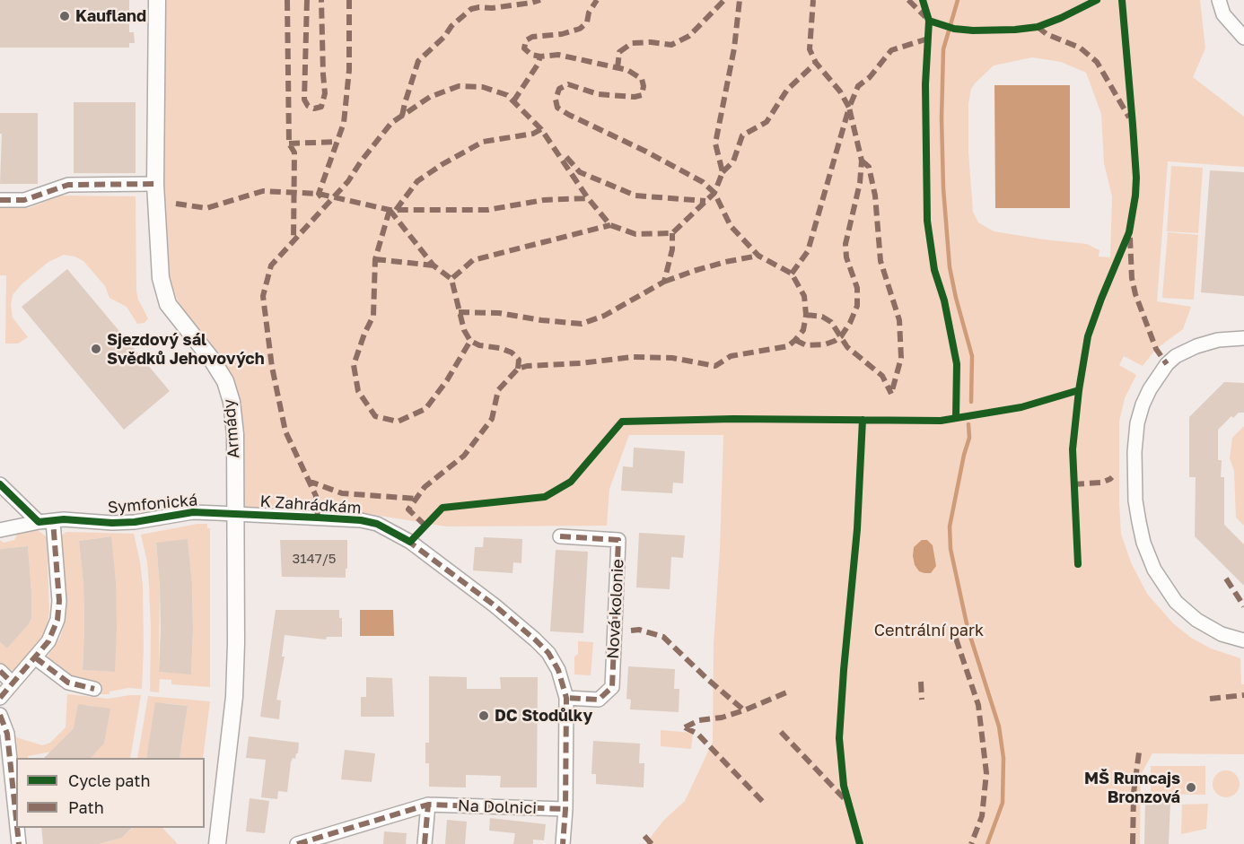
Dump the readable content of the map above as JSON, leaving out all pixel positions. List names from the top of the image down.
{
  "streets": {
    "street": [
      "Armády",
      "Symfonická",
      "K Zahrádkám",
      "Nová kolonie",
      "Na Dolnici"
    ]
  },
  "crossings": [
    ["Armády", "Symfonická"],
    ["Armády", "K Zahrádkám"],
    ["Symfonická", "K Zahrádkám"],
    ["K Zahrádkám", "Nová kolonie"],
    ["K Zahrádkám", "Na Dolnici"]
  ],
  "parks": ["Centrální park"],
  "places": [
    "Kaufland",
    "Sjezdový sál Svědků Jehovových",
    "DC Stodůlky",
    "MŠ Rumcajs Bronzová"
  ],
  "house_numbers": ["3147/5"],
  "legend": ["Cycle path", "Path"]
}
